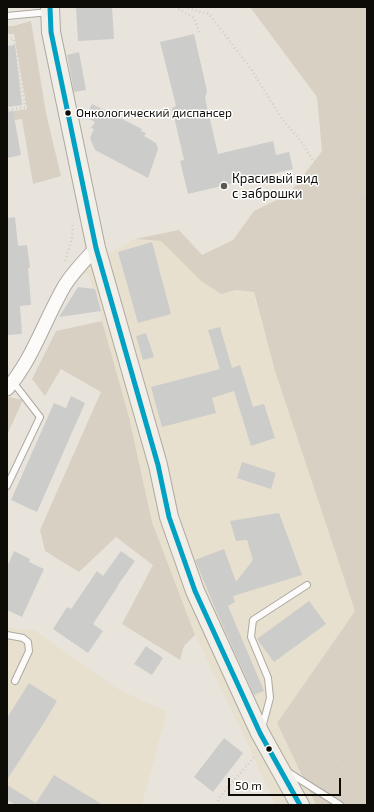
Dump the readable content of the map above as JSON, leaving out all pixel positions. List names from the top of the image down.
{
  "places": ["Онкологический диспансер", "Красивый вид с заброшки"],
  "scale_bar": "50 m"
}
